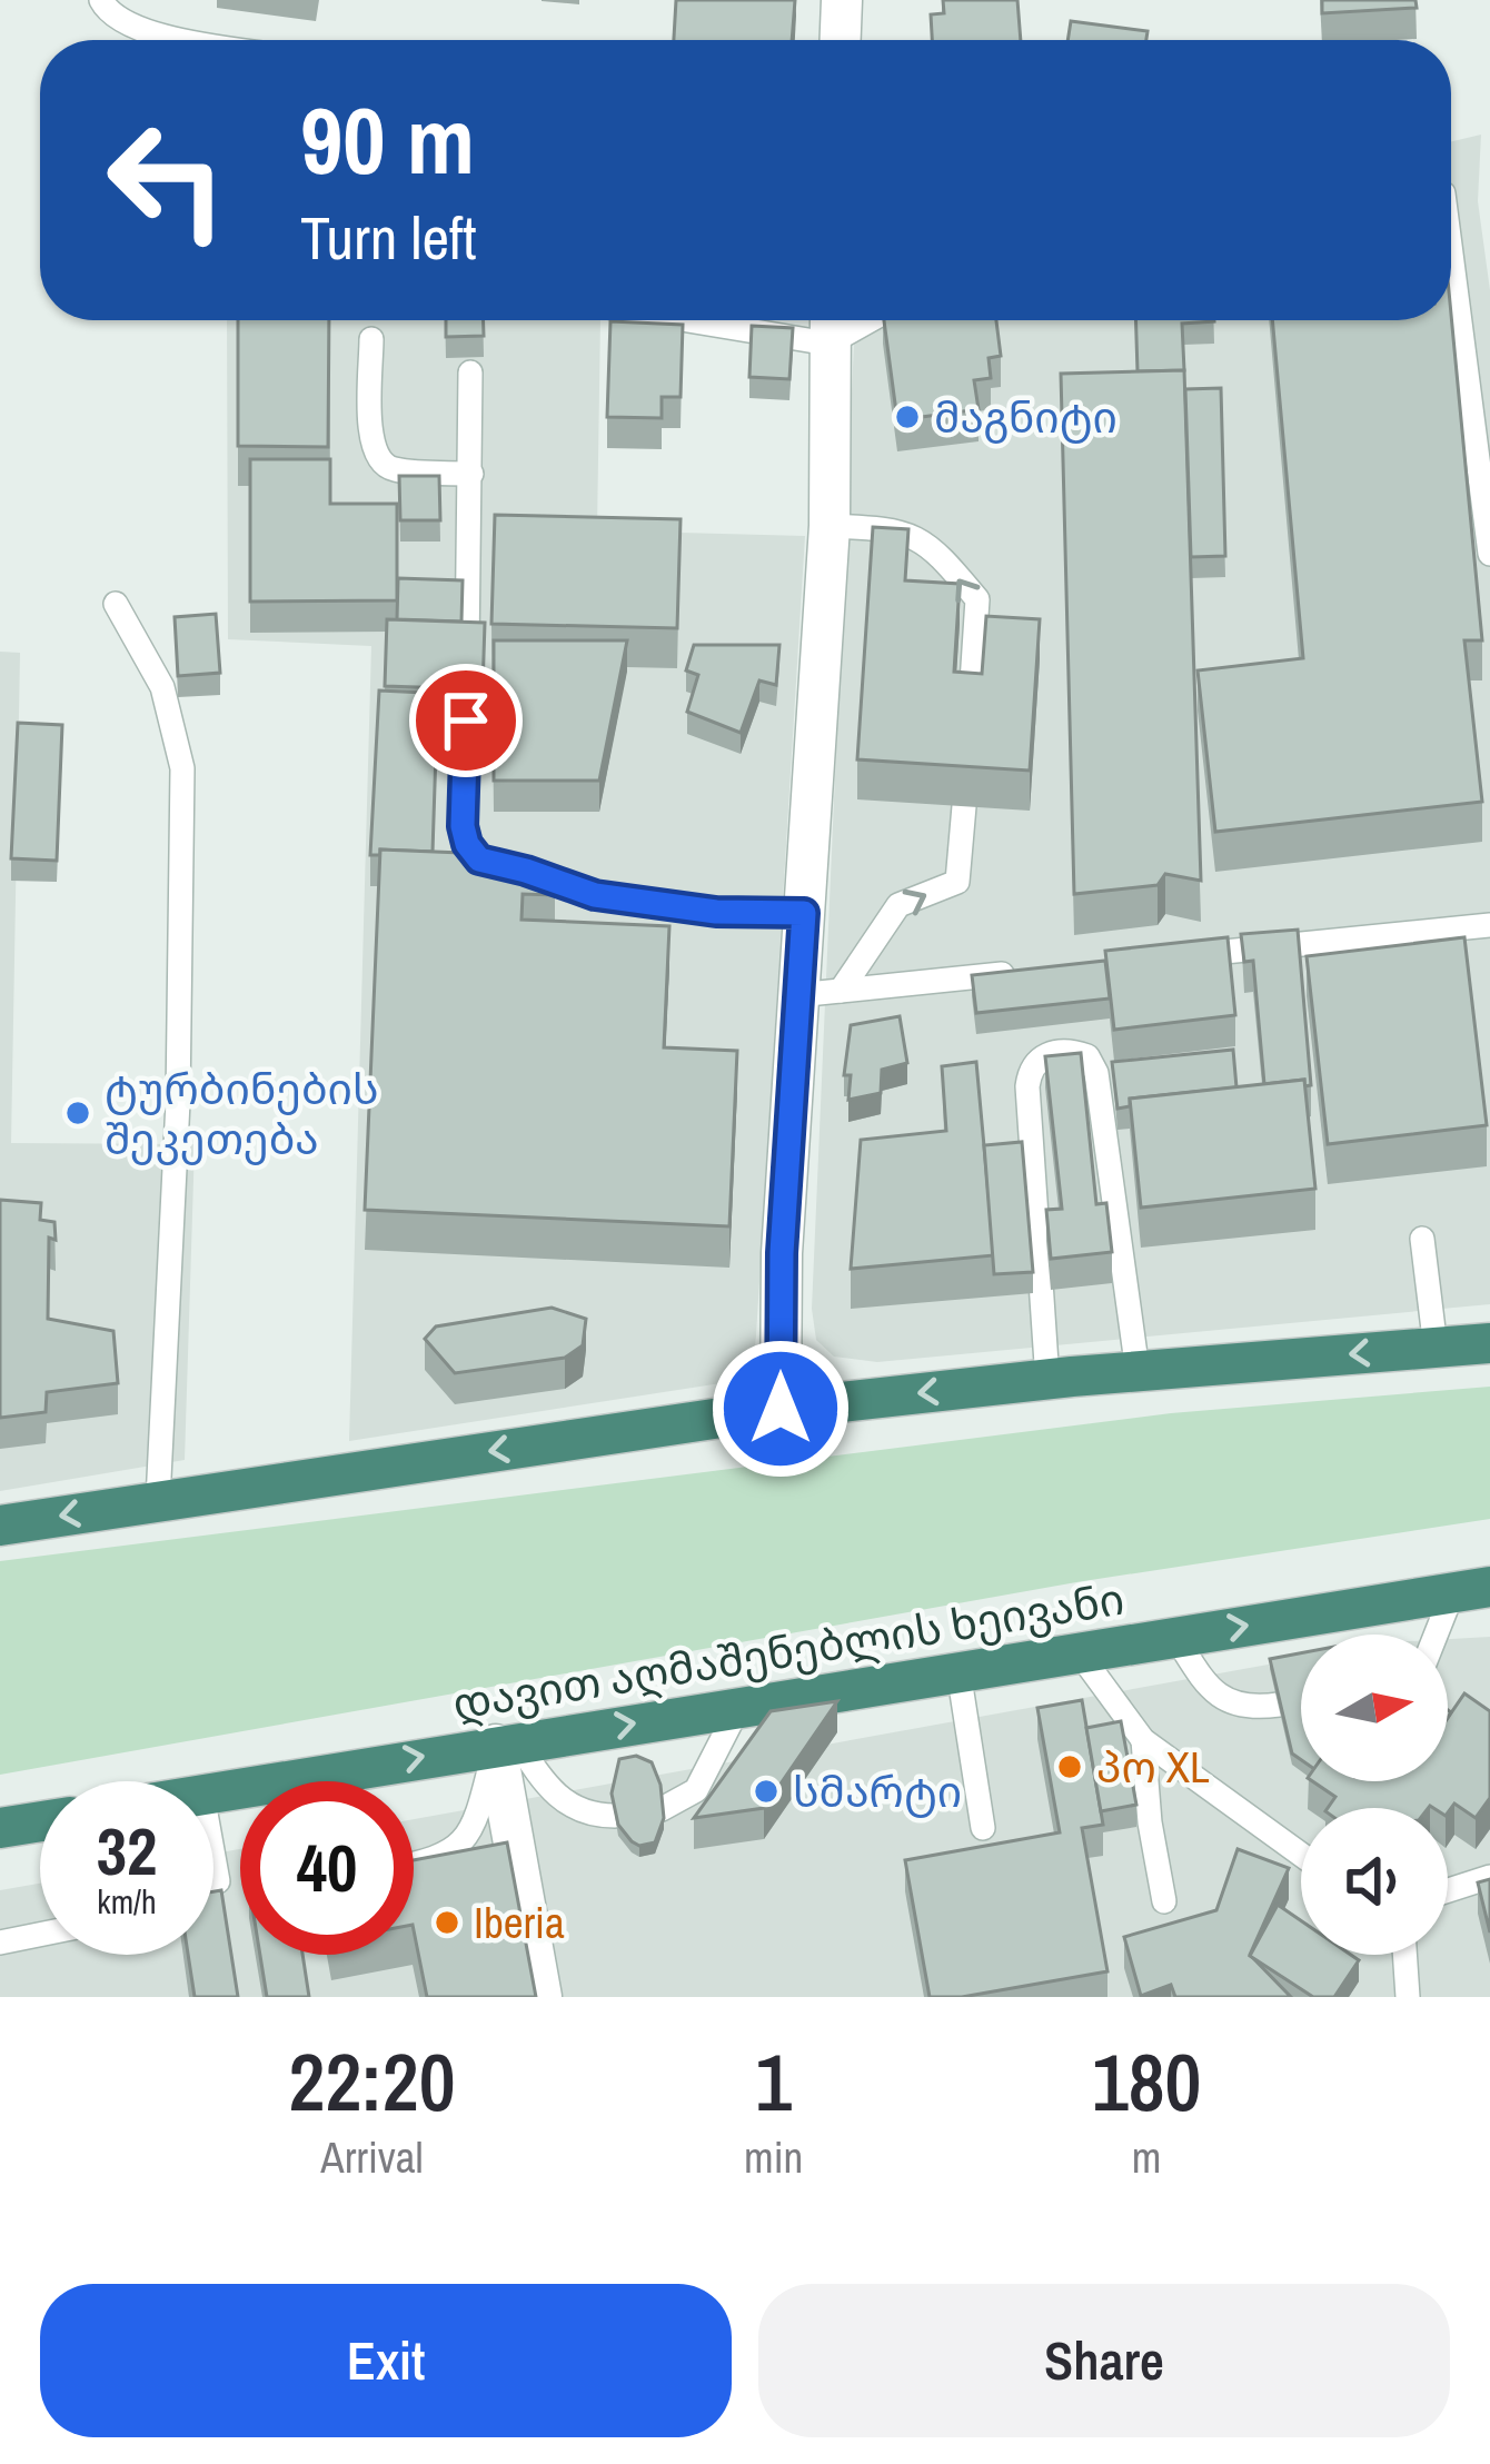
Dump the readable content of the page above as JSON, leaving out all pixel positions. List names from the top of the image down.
{
  "streets": {
    "highway": ["დავით აღმაშენებლის ხეივანი"]
  },
  "places": [
    "მაგნიტი",
    "ტურბინების შეკეთება",
    "პო XL",
    "სმარტი",
    "Iberia"
  ],
  "north": "right",
  "page": {
    "turn": ["90 m", "Turn left"],
    "speed": "32 km/h",
    "limit": "40",
    "eta": [
      "22:20",
      "Arrival",
      "1",
      "min",
      "180",
      "m"
    ],
    "buttons": ["Exit", "Share"]
  }
}
